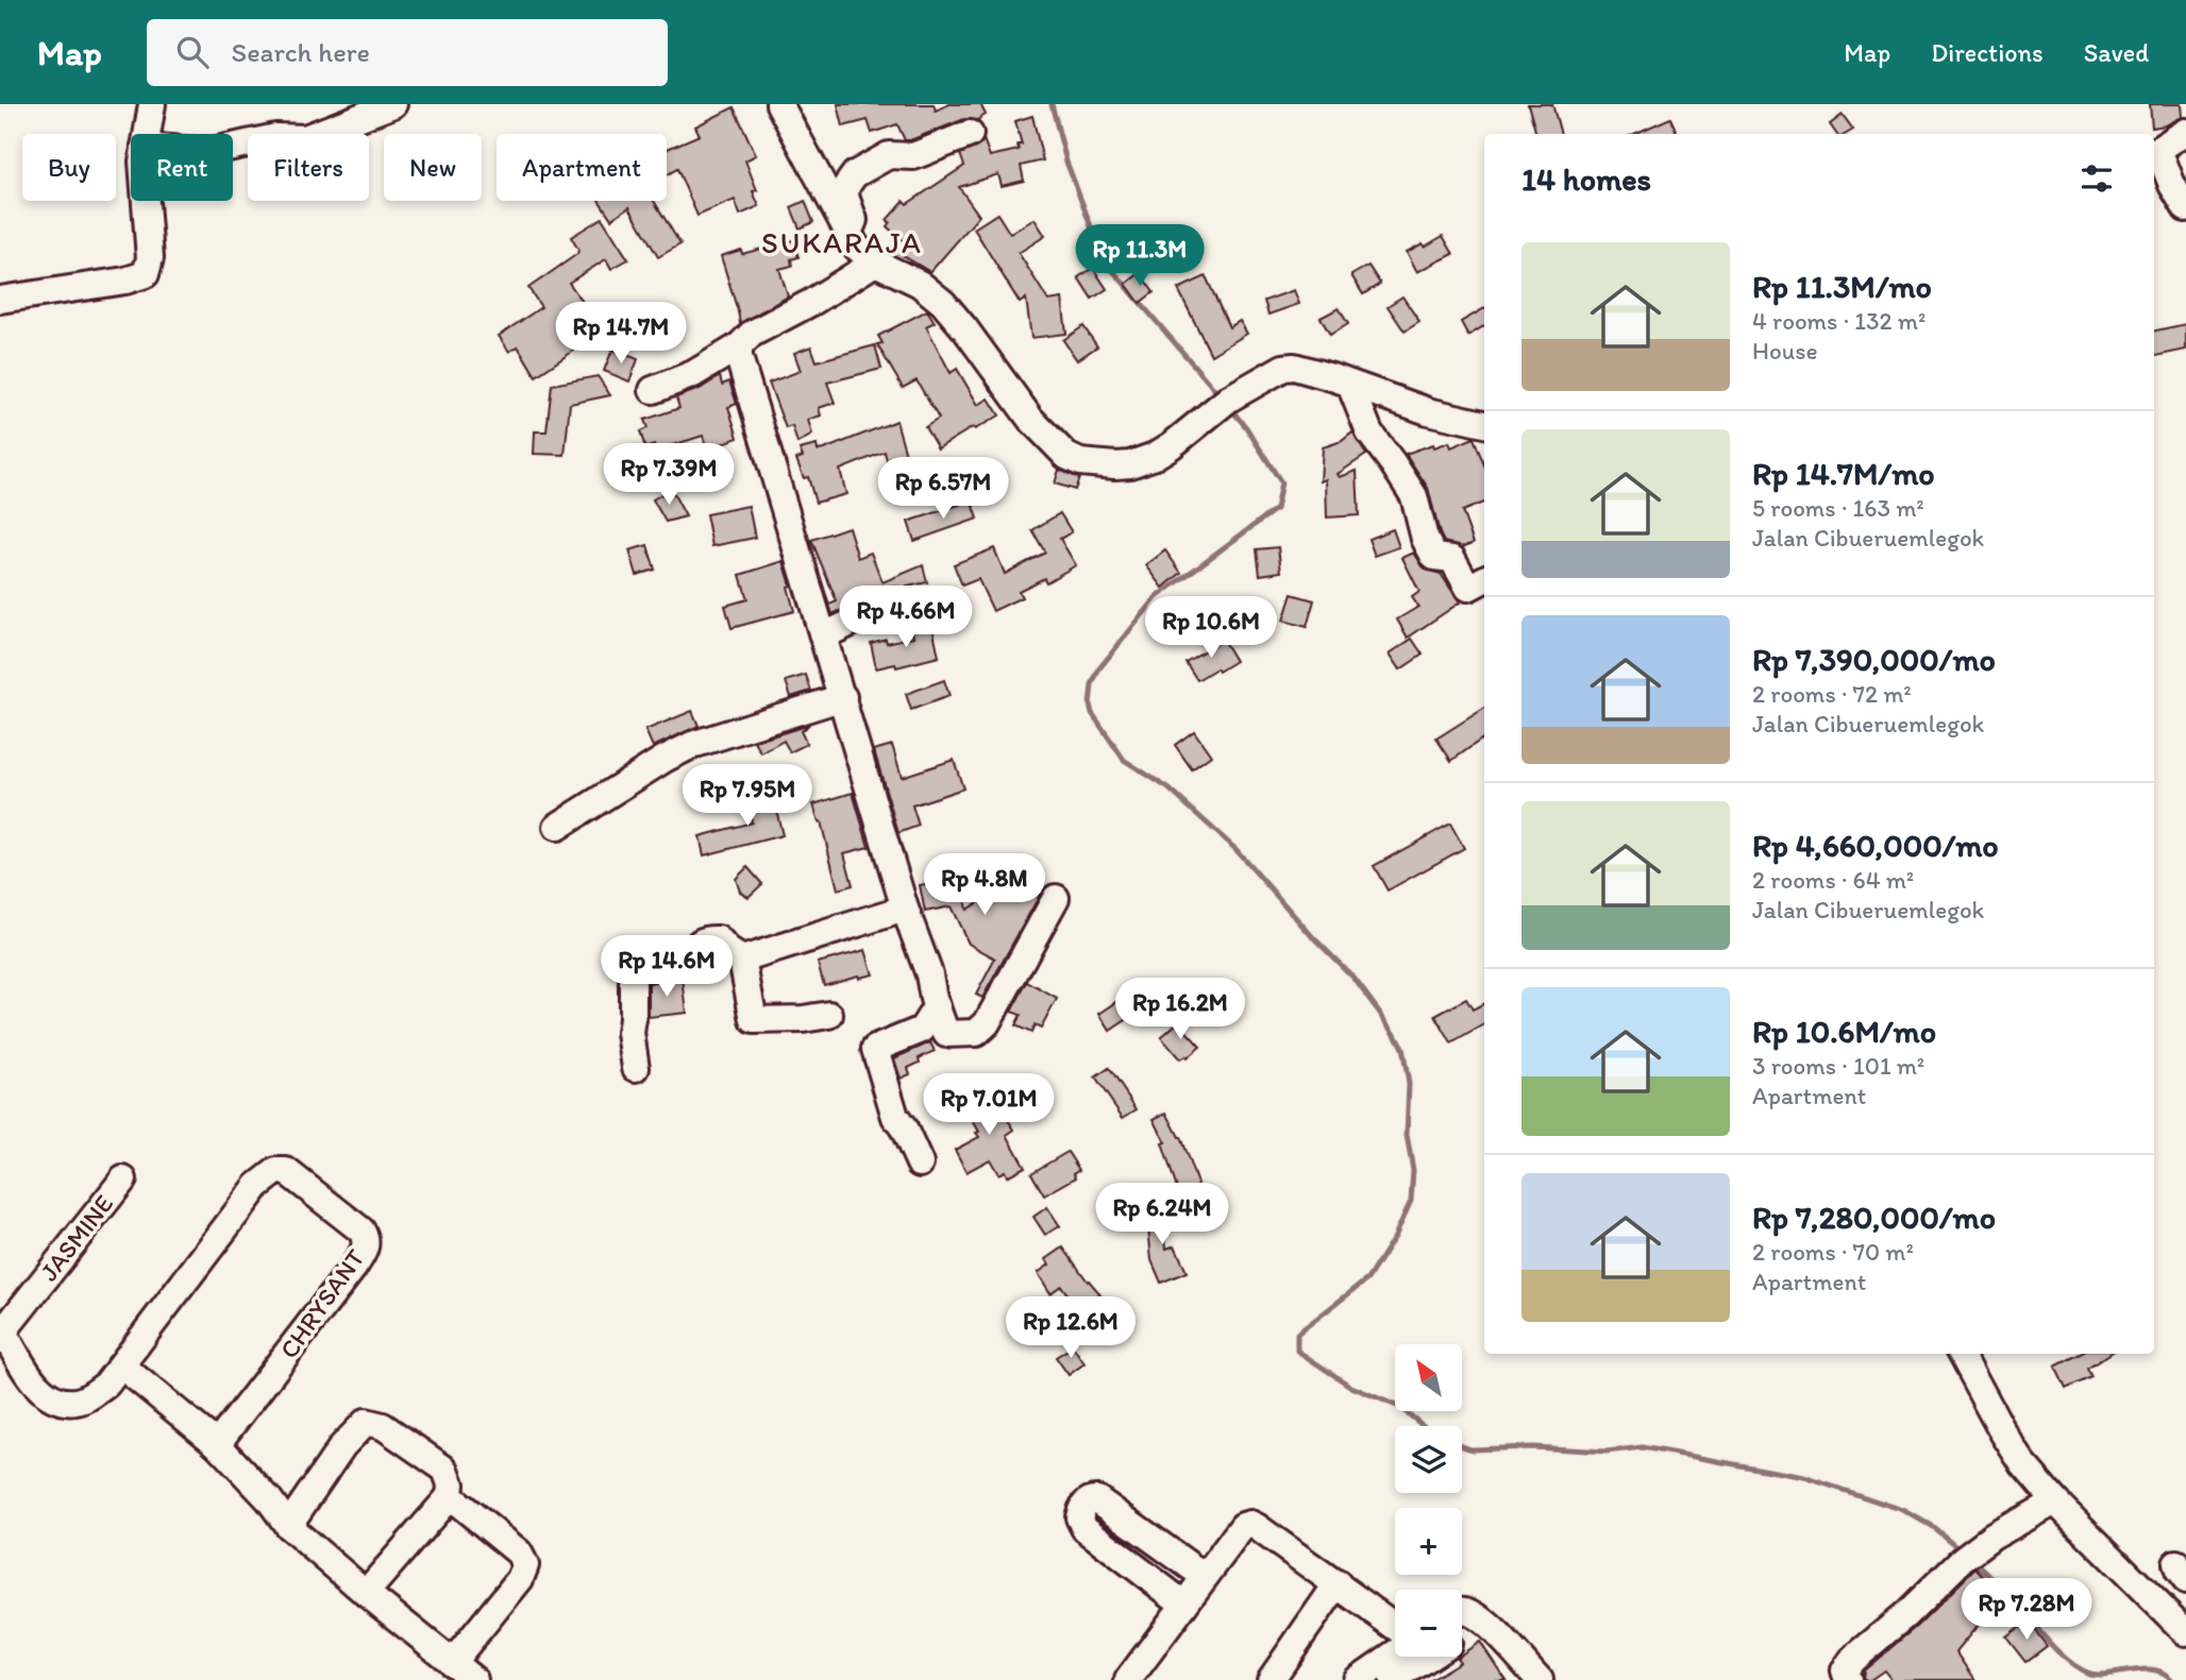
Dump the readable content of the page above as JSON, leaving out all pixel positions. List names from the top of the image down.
{
  "streets": {
    "street": ["JASMINE", "CHRYSANT"]
  },
  "crossings": [
    ["JASMINE", "CHRYSANT"]
  ],
  "districts": ["SUKARAJA"],
  "north": "top left",
  "page": {
    "header": "Map",
    "search": "Search here",
    "nav": ["Map", "Directions", "Saved"],
    "chip": [
      "Buy",
      "Rent",
      "Filters",
      "New",
      "Apartment"
    ],
    "heading": "14 homes",
    "list": [
      {
        "name": "Rp 11.3M/mo",
        "note": "4 rooms · 132 m² · House"
      },
      {
        "name": "Rp 14.7M/mo",
        "note": "5 rooms · 163 m² · Jalan Cibueruemlegok"
      },
      {
        "name": "Rp 7,390,000/mo",
        "note": "2 rooms · 72 m² · Jalan Cibueruemlegok"
      },
      {
        "name": "Rp 4,660,000/mo",
        "note": "2 rooms · 64 m² · Jalan Cibueruemlegok"
      },
      {
        "name": "Rp 10.6M/mo",
        "note": "3 rooms · 101 m² · Apartment"
      },
      {
        "name": "Rp 7,280,000/mo",
        "note": "2 rooms · 70 m² · Apartment"
      }
    ],
    "price": [
      "Rp 11.3M",
      "Rp 14.7M",
      "Rp 7.39M",
      "Rp 6.57M",
      "Rp 4.66M",
      "Rp 10.6M",
      "Rp 7.95M",
      "Rp 4.8M",
      "Rp 14.6M",
      "Rp 16.2M",
      "Rp 7.01M",
      "Rp 6.24M",
      "Rp 12.6M",
      "Rp 7.28M"
    ],
    "map_buttons": ["+", "−"]
  }
}
